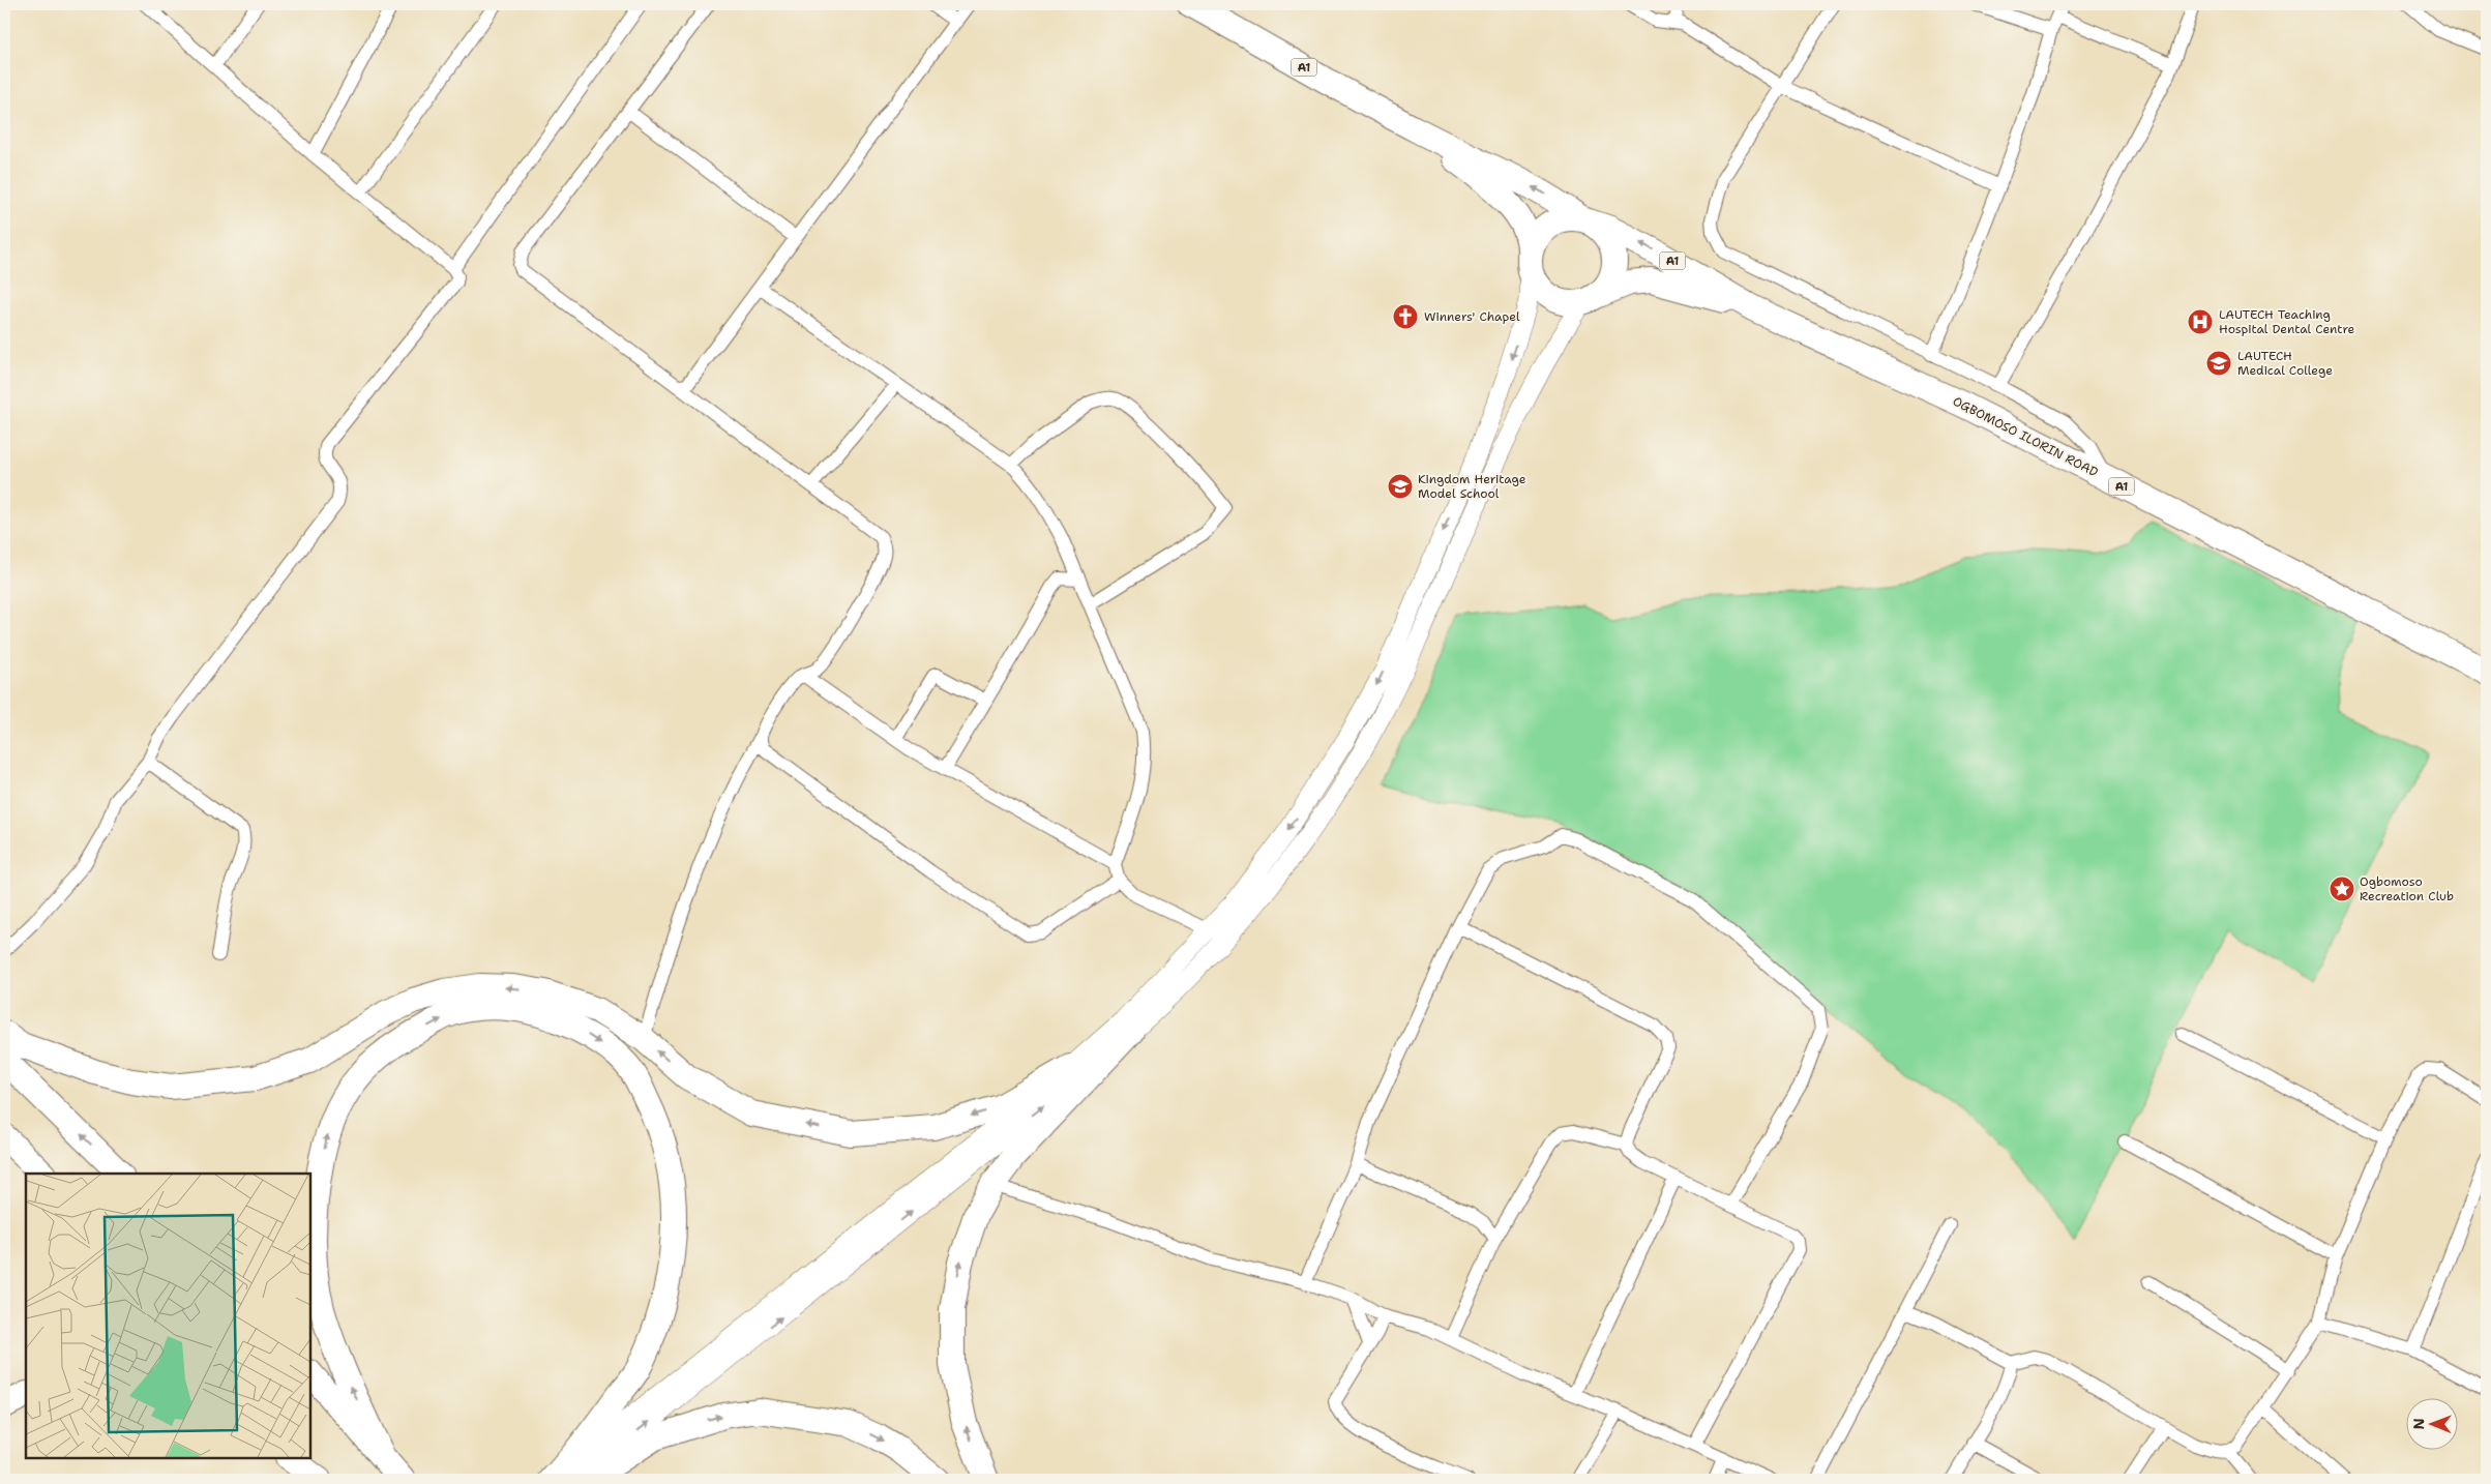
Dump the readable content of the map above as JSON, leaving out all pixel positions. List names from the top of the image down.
{
  "streets": {
    "highway": ["A1", "OGBOMOSO ILORIN ROAD"]
  },
  "crossings": [
    ["A1", "OGBOMOSO ILORIN ROAD"]
  ],
  "places": {
    "church": ["Winners' Chapel"],
    "hospital": ["LAUTECH Teaching Hospital Dental Centre"],
    "school or university": ["LAUTECH Medical College", "Kingdom Heritage Model School"],
    "place": ["Ogbomoso Recreation Club"]
  },
  "north": "left"
}
